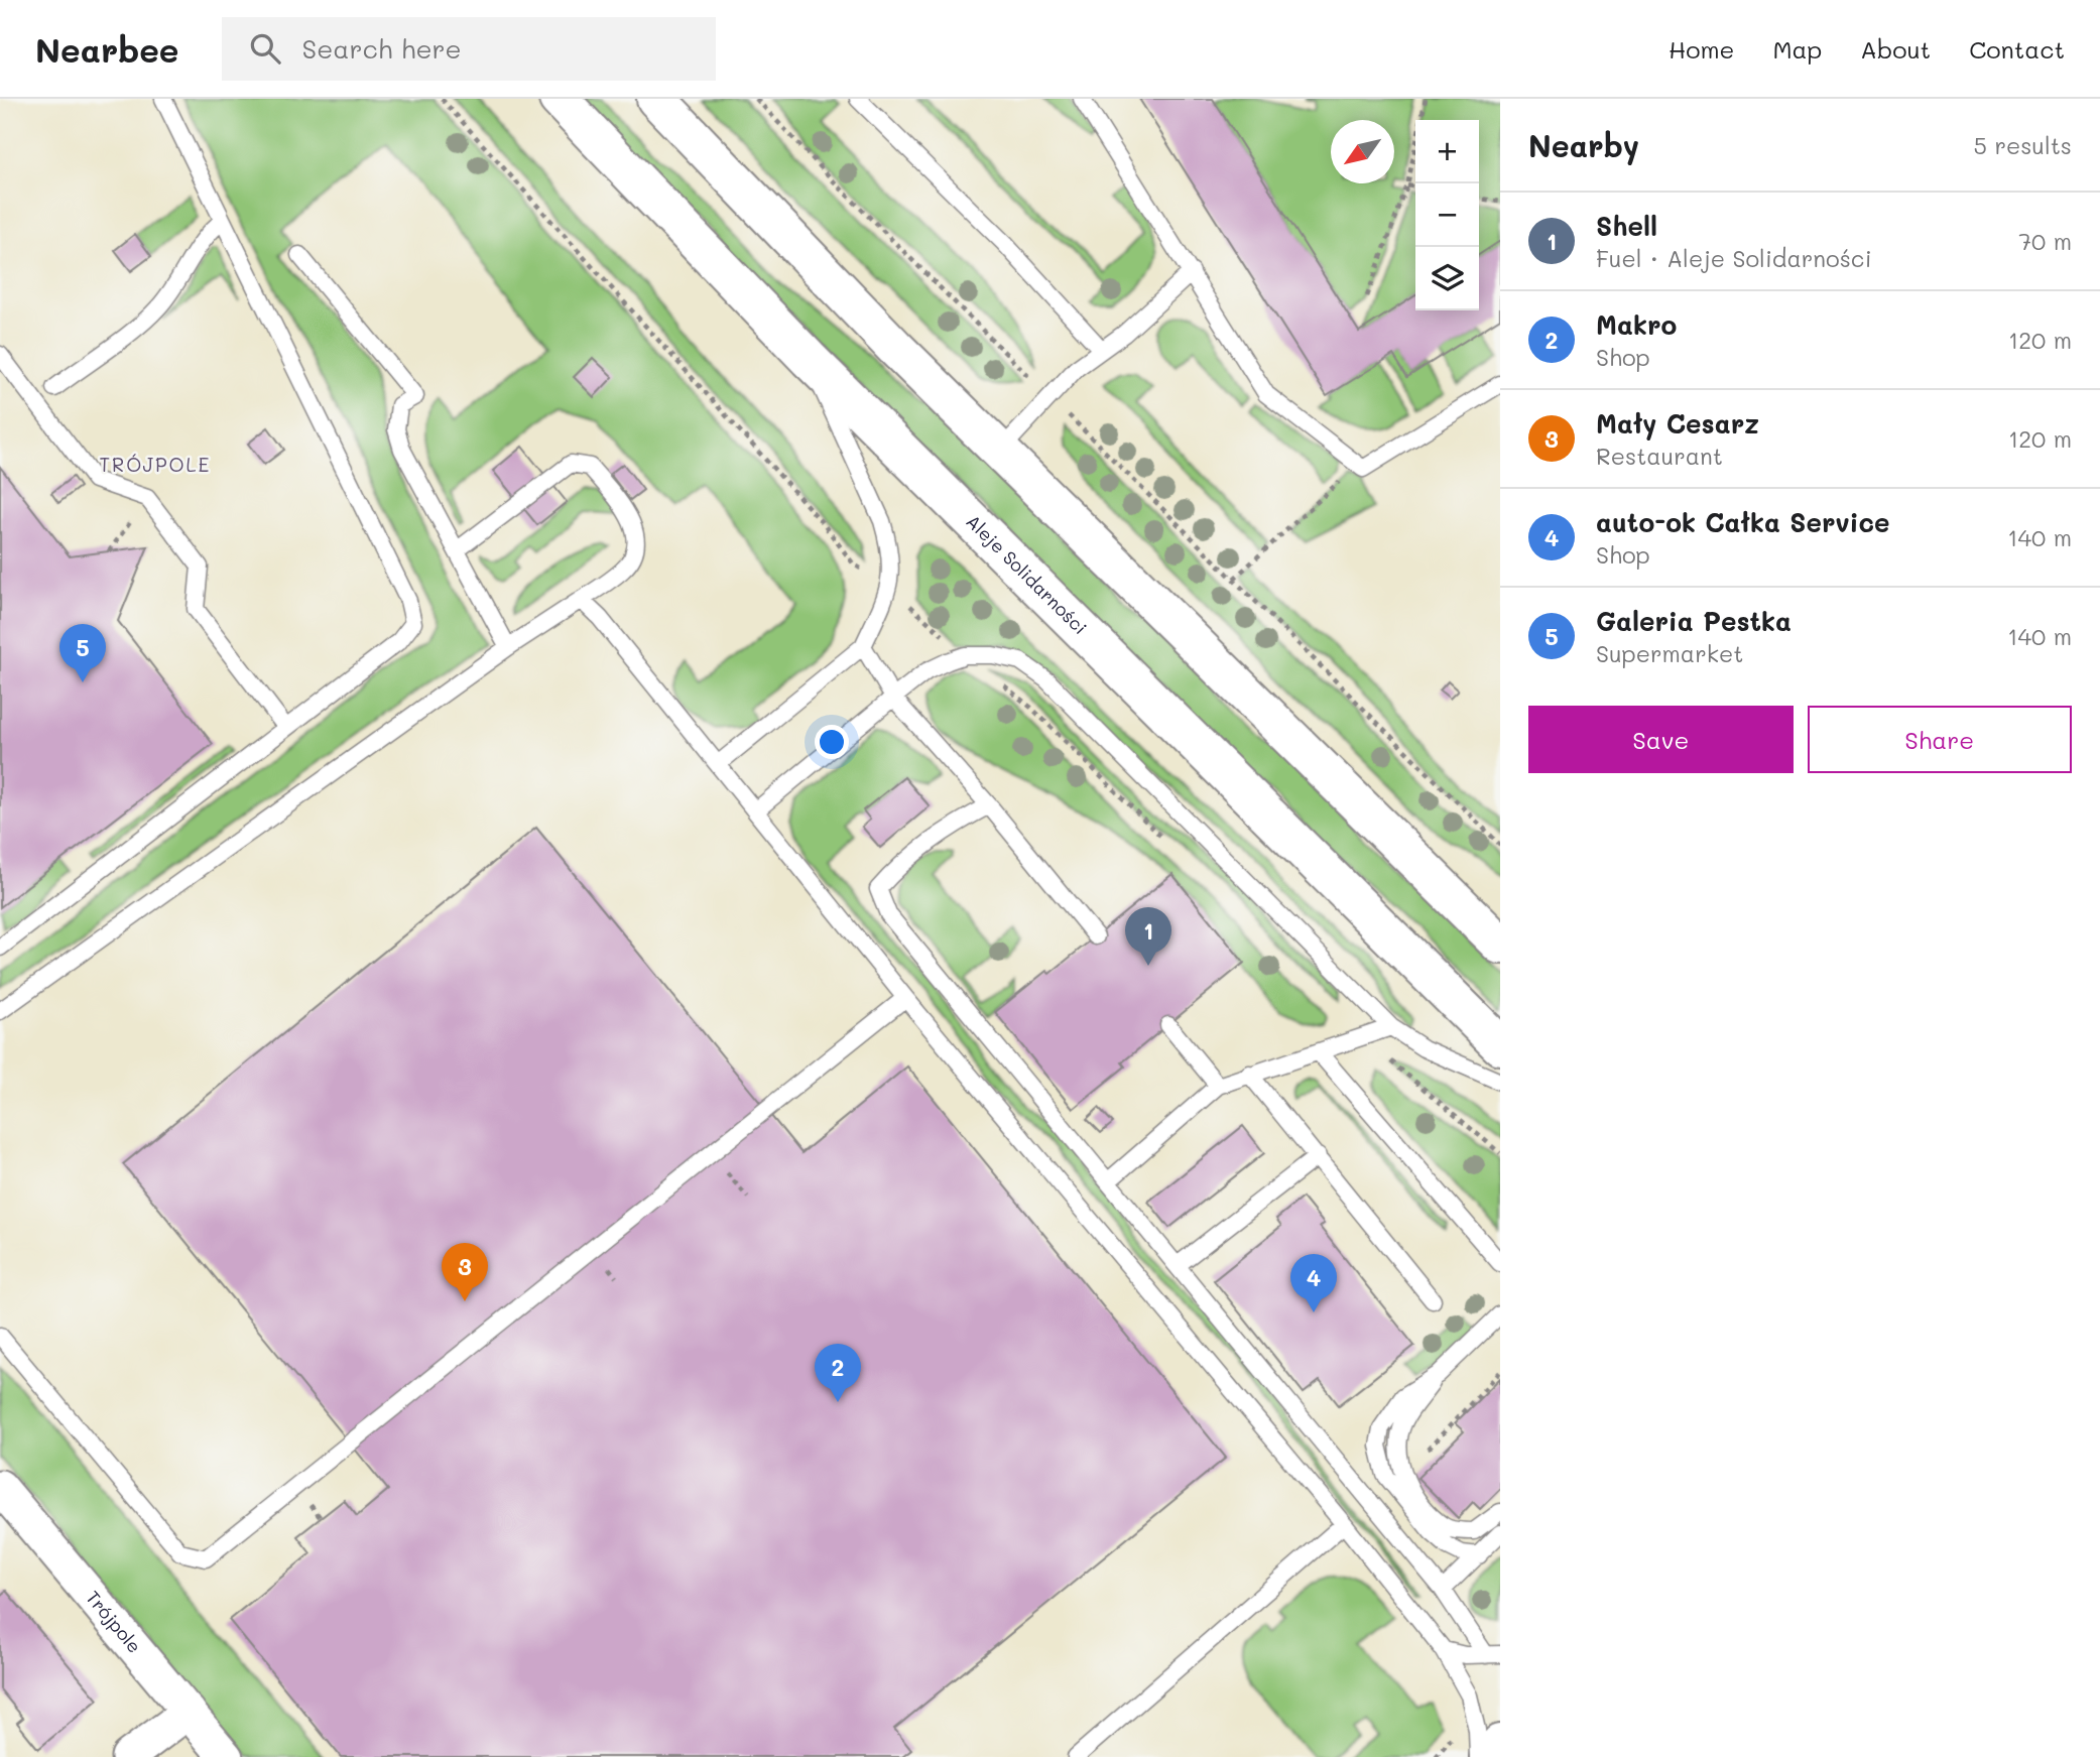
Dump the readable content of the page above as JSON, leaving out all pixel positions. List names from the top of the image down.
{
  "streets": {
    "street": ["Aleje Solidarności", "Trójpole"]
  },
  "districts": ["TRÓJPOLE"],
  "north": "bottom left",
  "page": {
    "header": "Nearbee",
    "search": "Search here",
    "nav": [
      "Home",
      "Map",
      "About",
      "Contact"
    ],
    "heading": ["Nearby", "5 results"],
    "map_buttons": ["+", "−"],
    "list": [
      {
        "mark": "1",
        "name": "Shell",
        "note": "Fuel · Aleje Solidarności",
        "value": "70 m"
      },
      {
        "mark": "2",
        "name": "Makro",
        "note": "Shop",
        "value": "120 m"
      },
      {
        "mark": "3",
        "name": "Mały Cesarz",
        "note": "Restaurant",
        "value": "120 m"
      },
      {
        "mark": "4",
        "name": "auto-ok Całka Service",
        "note": "Shop",
        "value": "140 m"
      },
      {
        "mark": "5",
        "name": "Galeria Pestka",
        "note": "Supermarket",
        "value": "140 m"
      }
    ],
    "pins": [
      "5",
      "1",
      "3",
      "4",
      "2"
    ],
    "buttons": ["Save", "Share"]
  }
}
